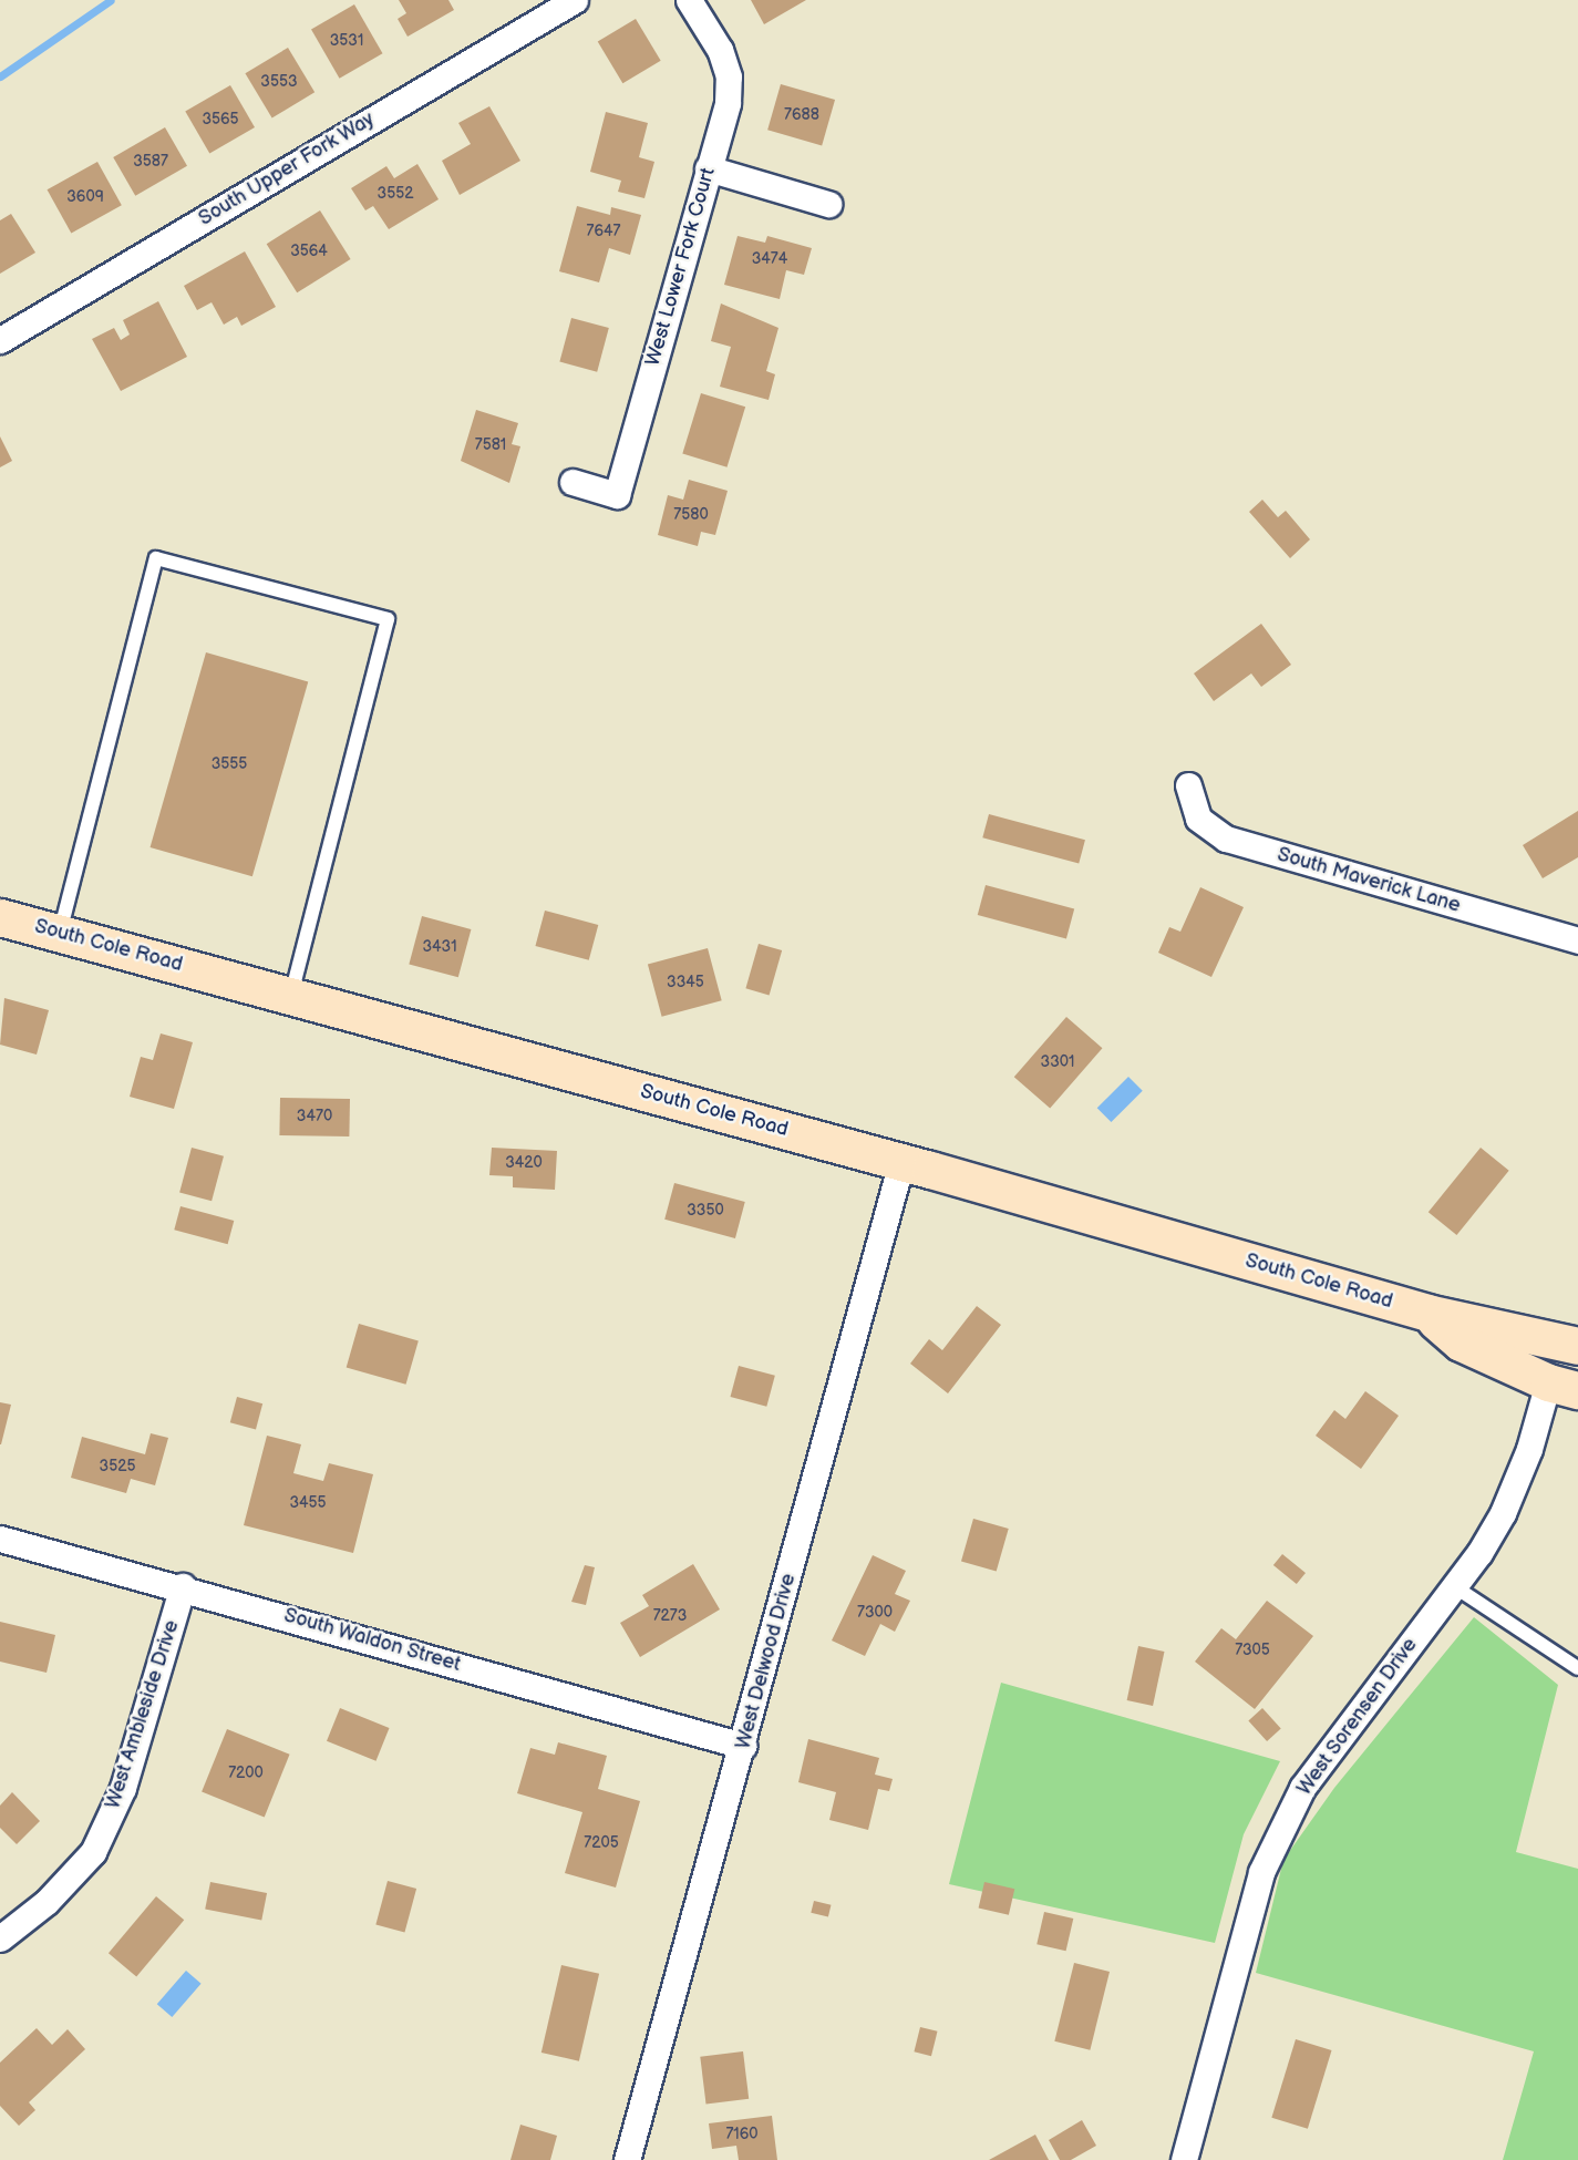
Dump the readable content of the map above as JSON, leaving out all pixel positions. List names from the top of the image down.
{
  "streets": {
    "main road": ["South Cole Road"],
    "street": [
      "South Upper Fork Way",
      "West Lower Fork Court",
      "South Maverick Lane",
      "South Waldon Street",
      "West Delwood Drive",
      "West Ambleside Drive",
      "West Sorensen Drive"
    ]
  },
  "crossings": [
    ["South Cole Road", "West Delwood Drive"],
    ["South Cole Road", "West Sorensen Drive"],
    ["South Waldon Street", "West Delwood Drive"],
    ["South Waldon Street", "West Ambleside Drive"]
  ],
  "house_numbers": [
    "3531",
    "3553",
    "7688",
    "3565",
    "3587",
    "3552",
    "3609",
    "7647",
    "3564",
    "3474",
    "7581",
    "7580",
    "3555",
    "3431",
    "3345",
    "3301",
    "3470",
    "3420",
    "3350",
    "3525",
    "3455",
    "7300",
    "7273",
    "7305",
    "7200",
    "7205",
    "7160"
  ]
}
